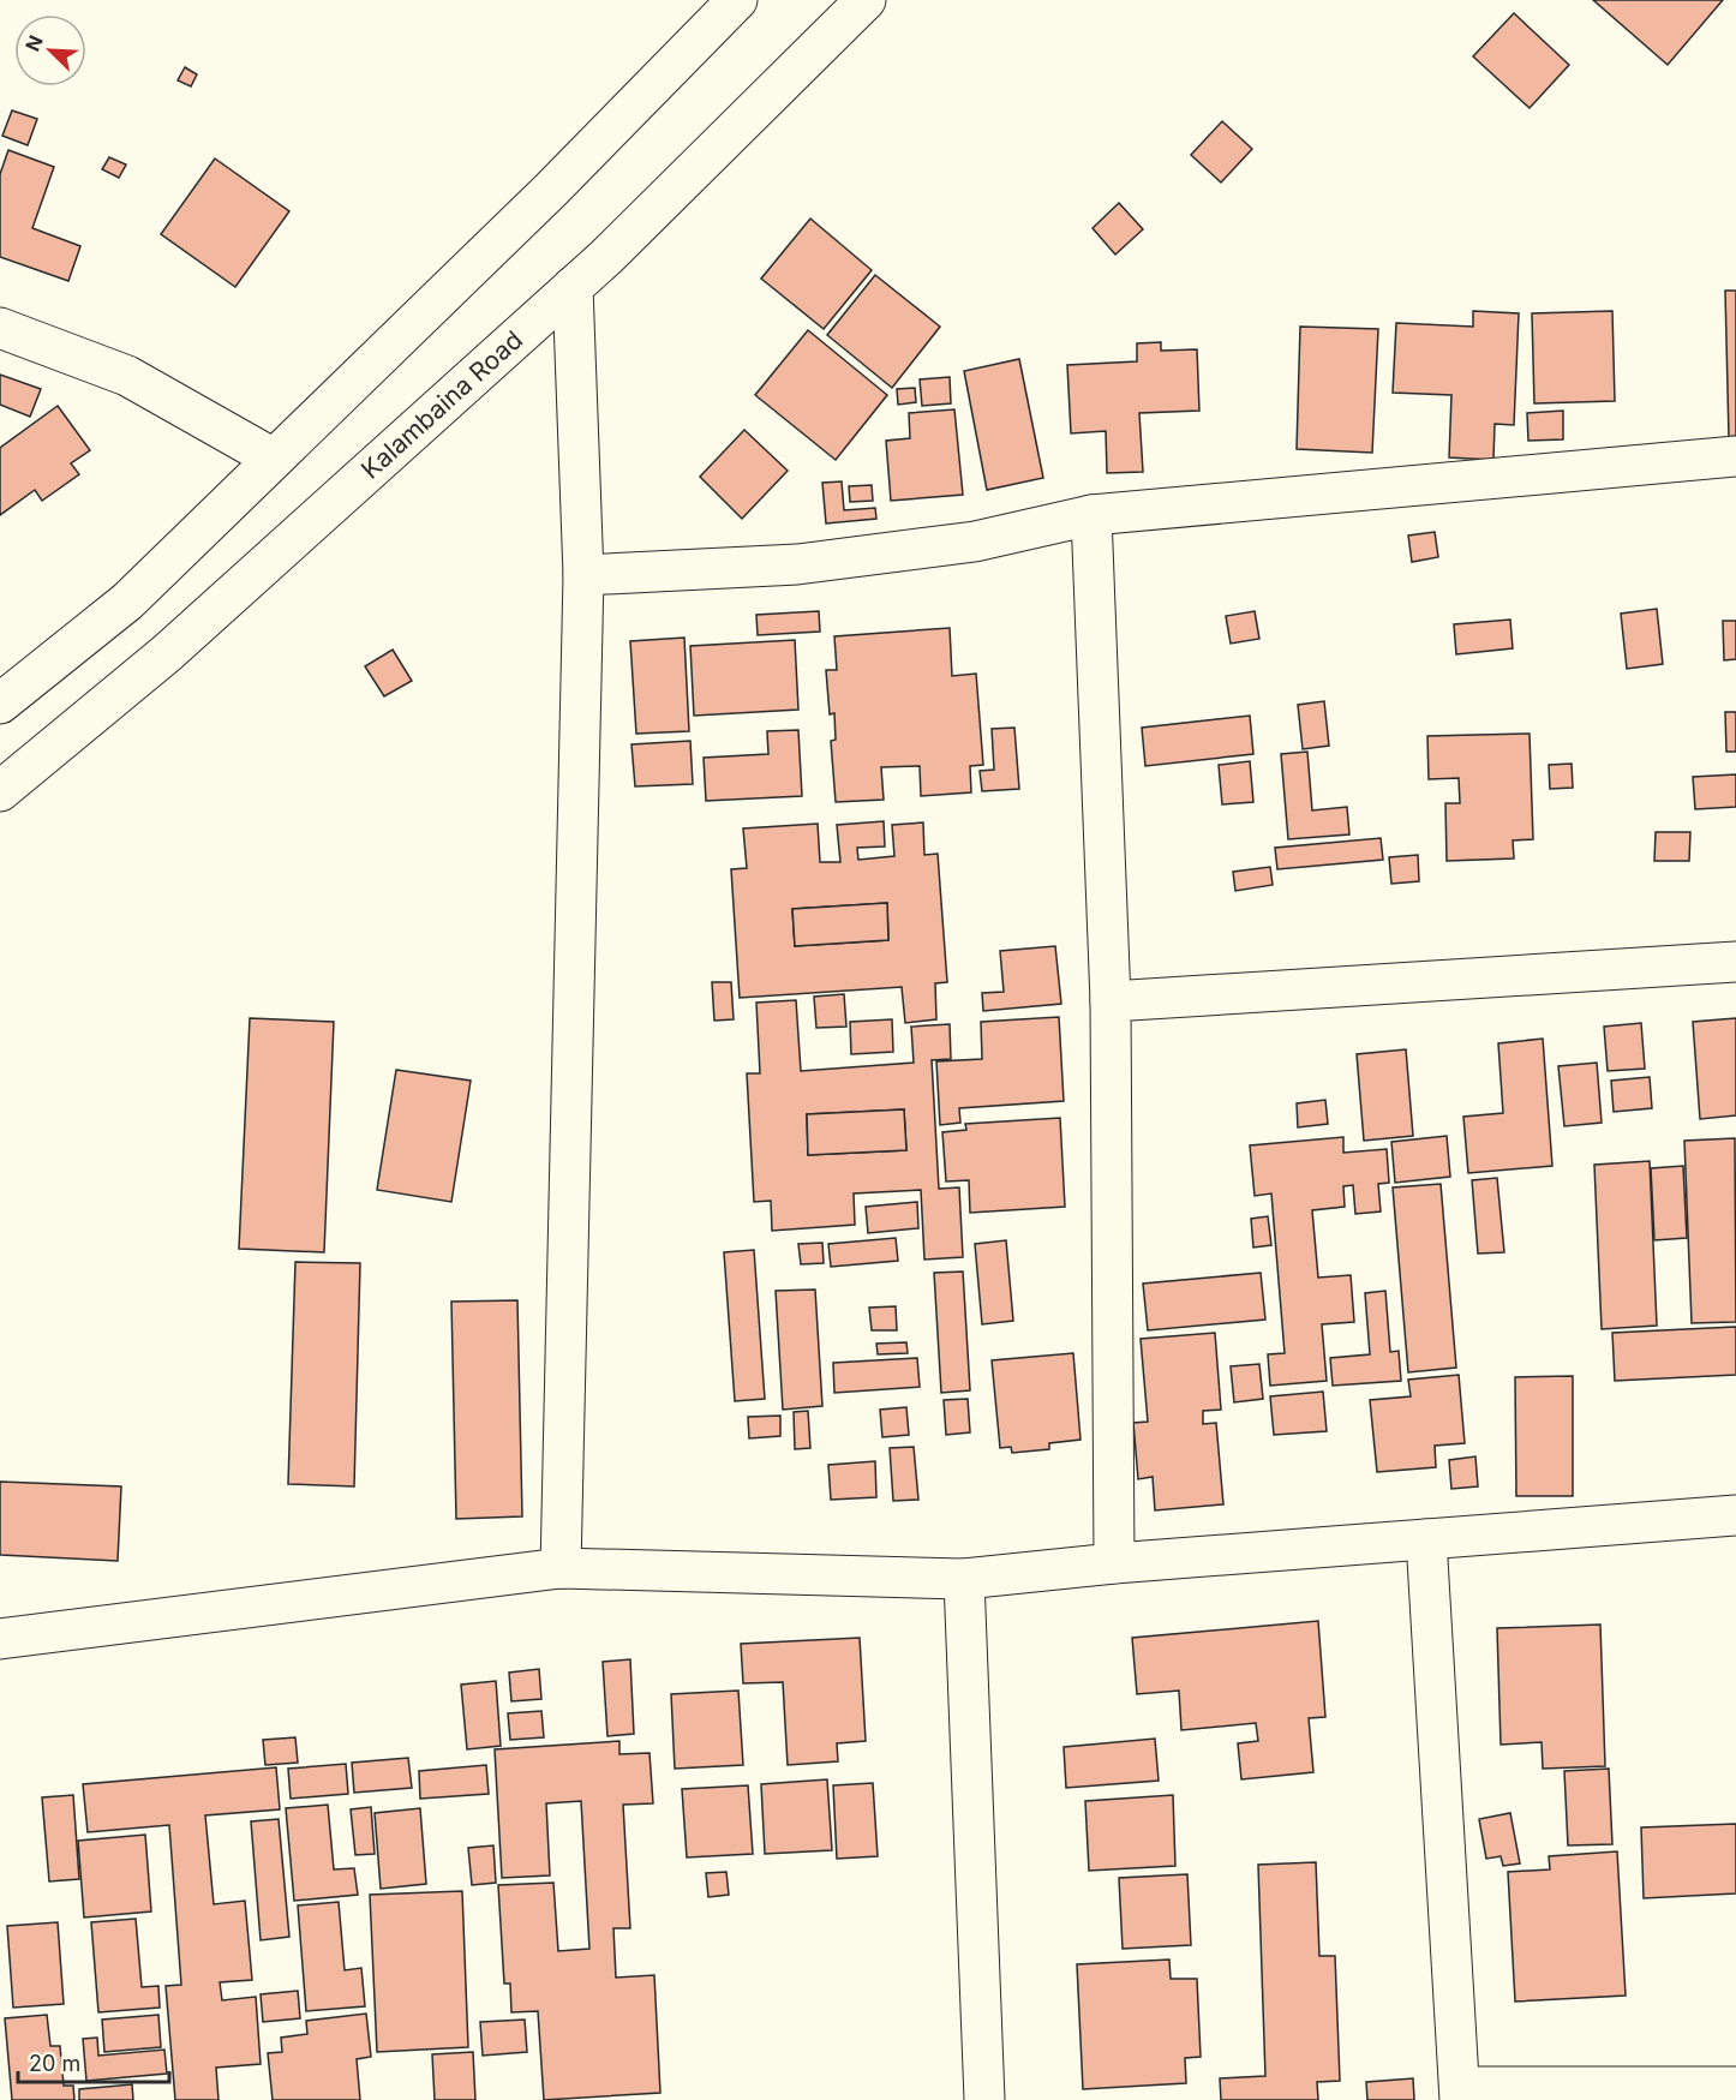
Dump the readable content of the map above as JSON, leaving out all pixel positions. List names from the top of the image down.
{
  "streets": {
    "street": ["Kalambaina Road"]
  },
  "scale_bar": "20 m",
  "north": "top left"
}
